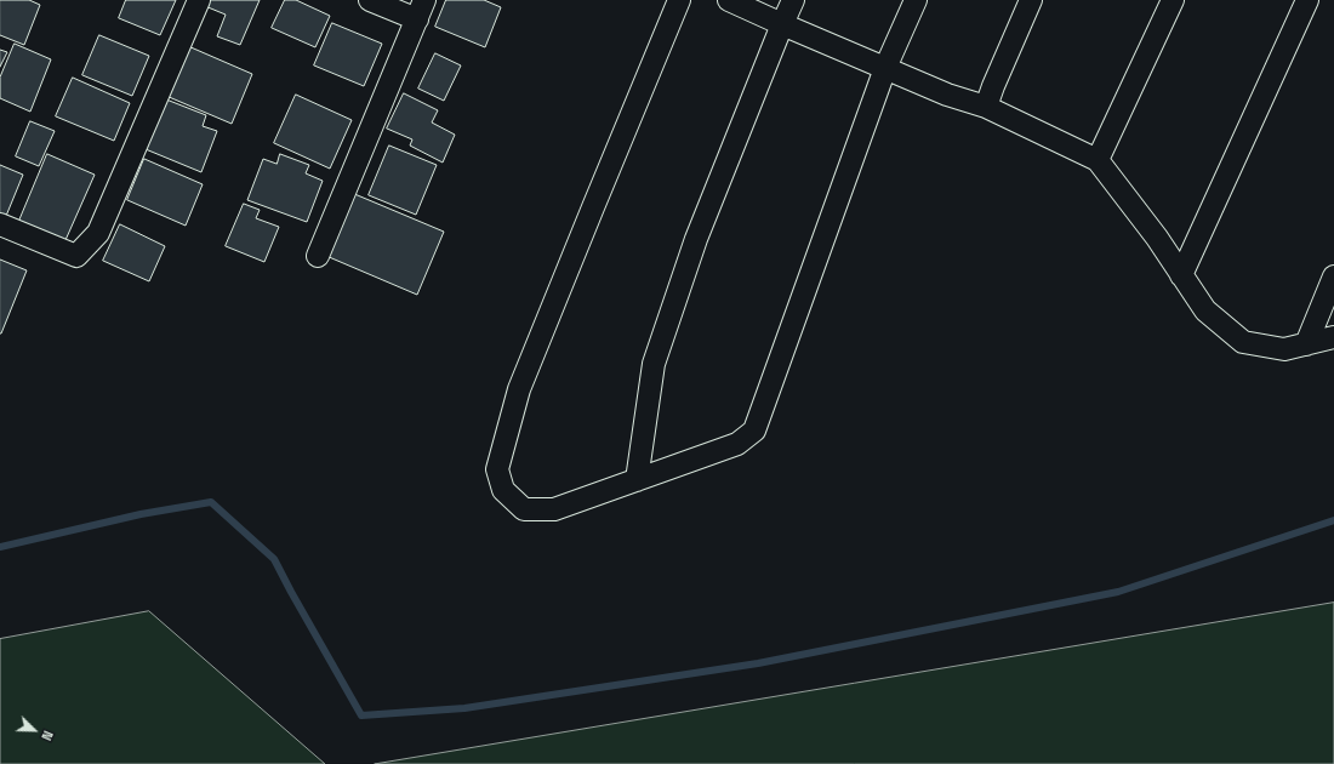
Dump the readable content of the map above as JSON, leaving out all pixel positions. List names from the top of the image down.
{
  "north": "bottom right"
}
